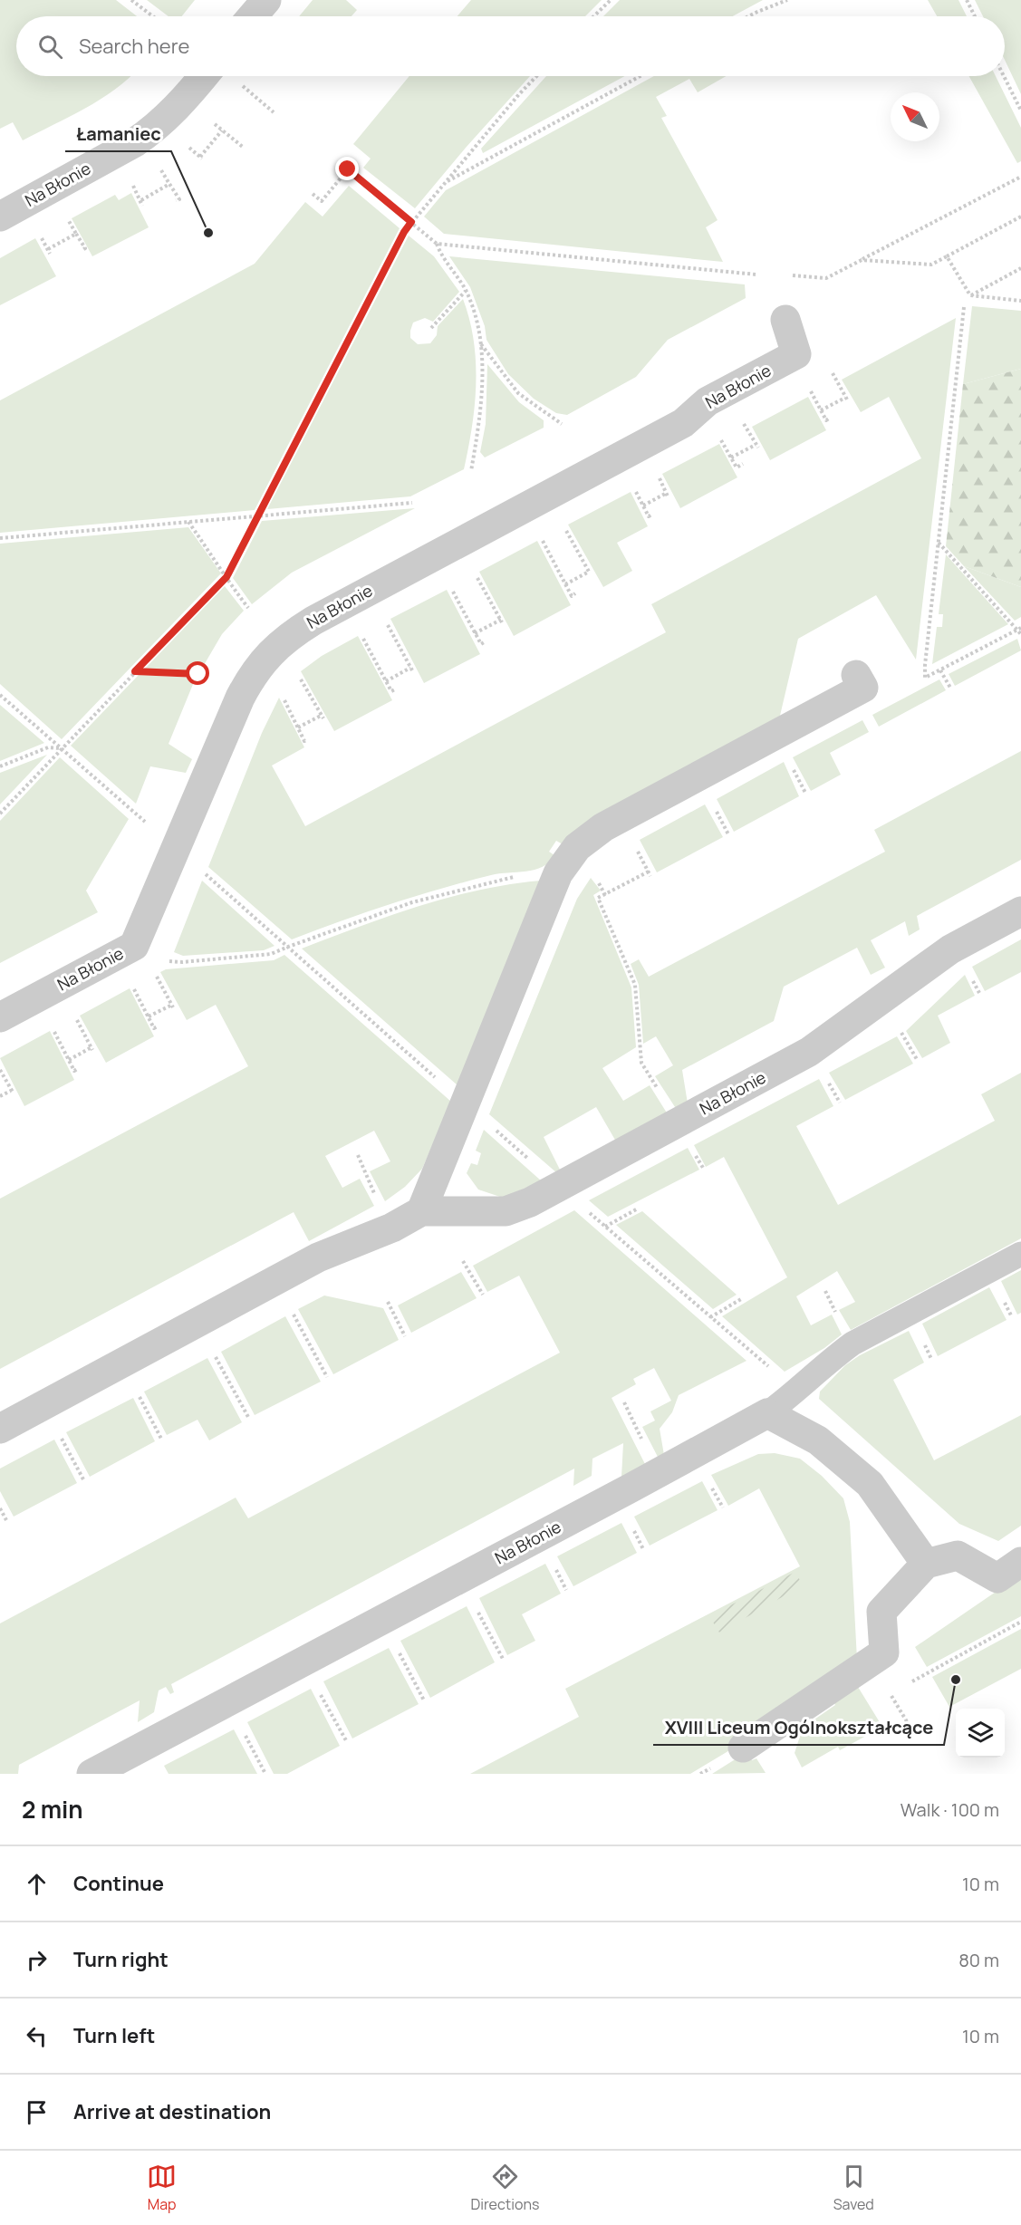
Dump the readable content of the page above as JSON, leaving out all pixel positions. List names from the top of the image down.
{
  "streets": {
    "street": ["Na Błonie"]
  },
  "places": ["Łamaniec", "XVIII Liceum Ogólnokształcące"],
  "north": "top left",
  "page": {
    "search": "Search here",
    "heading": ["2 min", "Walk · 100 m"],
    "list": [
      ["Continue", "10 m"],
      ["Turn right", "80 m"],
      ["Turn left", "10 m"],
      "Arrive at destination"
    ],
    "nav": ["Map", "Directions", "Saved"]
  }
}
